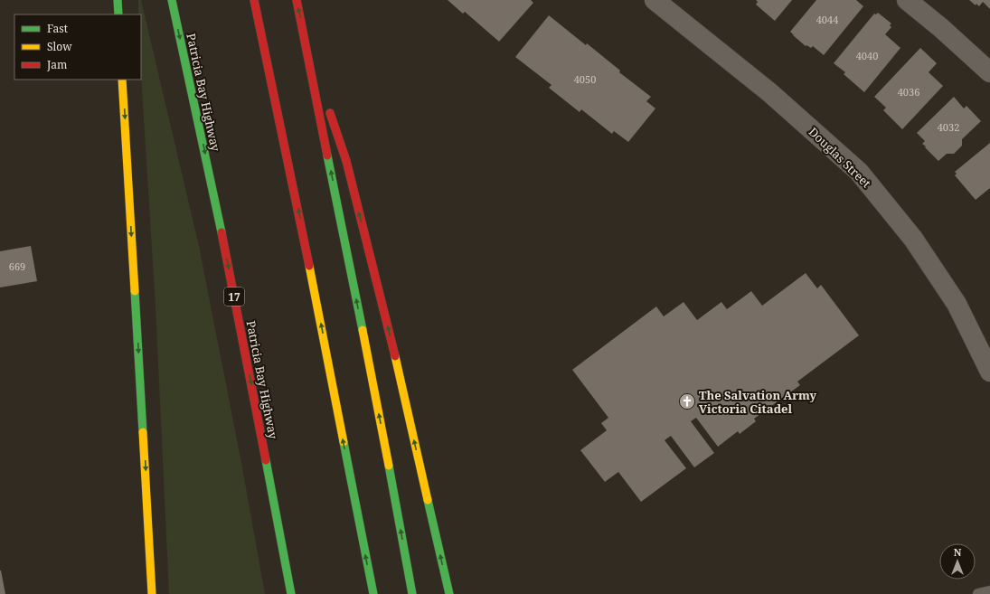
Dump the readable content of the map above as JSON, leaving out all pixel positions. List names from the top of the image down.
{
  "streets": {
    "highway": ["Patricia Bay Highway", "17"],
    "street": ["Douglas Street"]
  },
  "one_way": ["Patricia Bay Highway"],
  "places": {
    "church": ["The Salvation Army Victoria Citadel"]
  },
  "house_numbers": [
    "4044",
    "4040",
    "4050",
    "4036",
    "4032",
    "669"
  ],
  "legend": ["Fast", "Slow", "Jam"],
  "north": "top"
}
